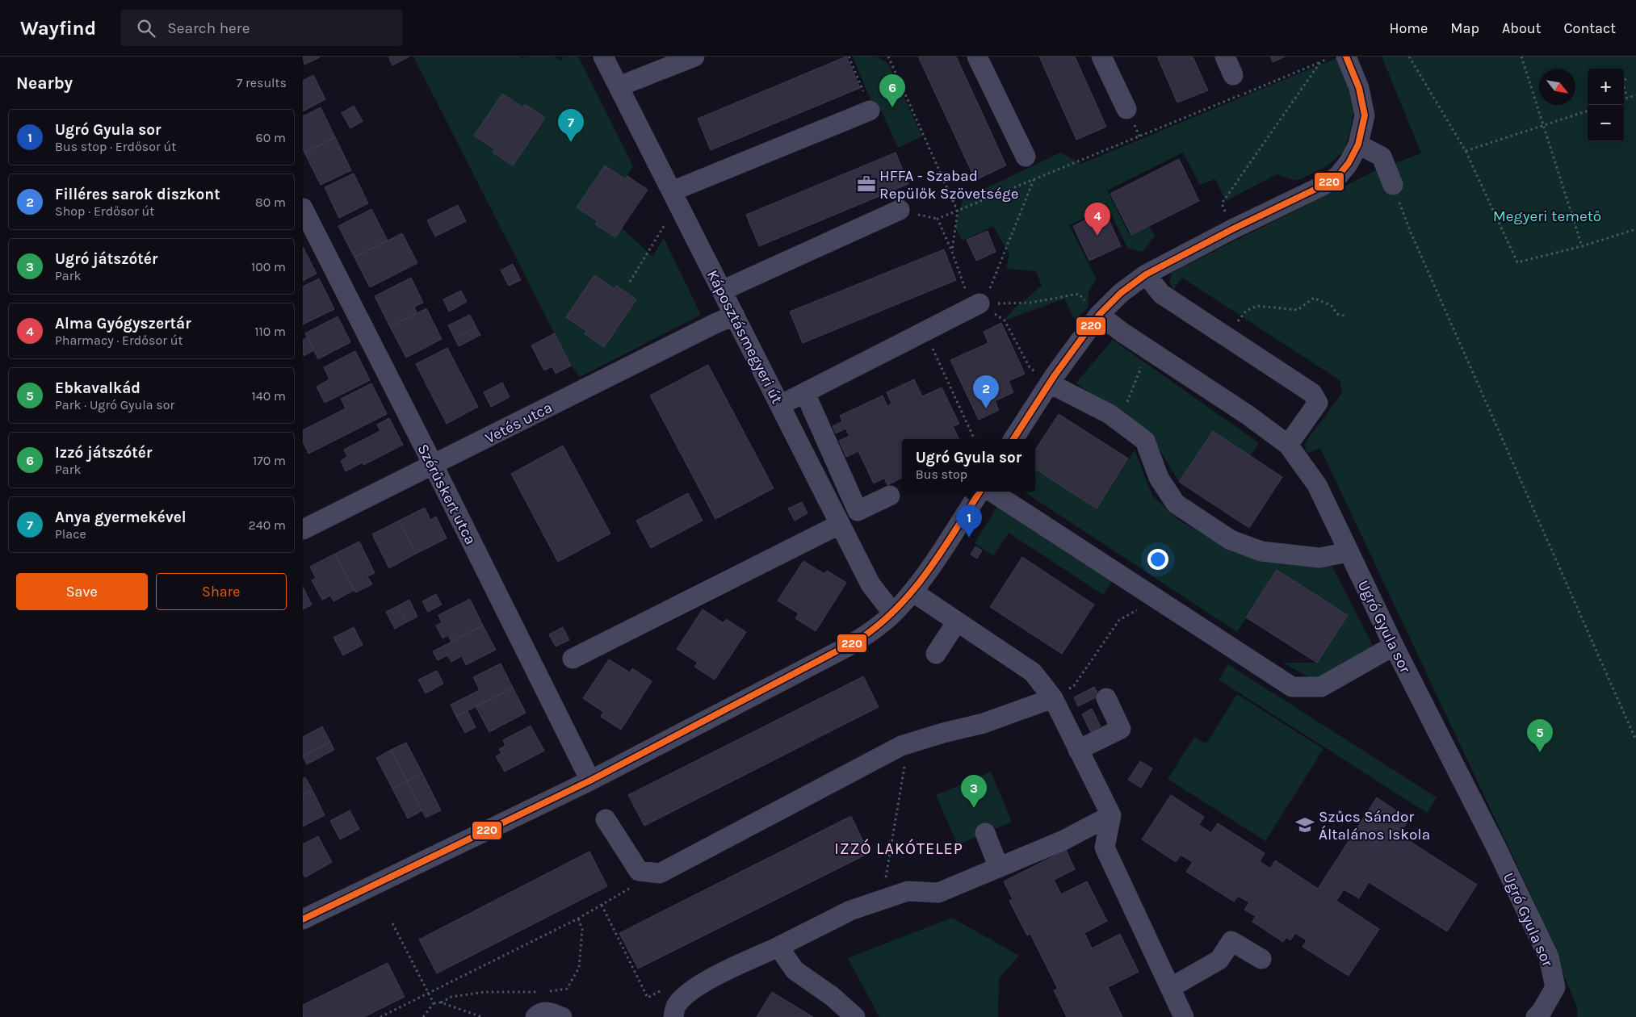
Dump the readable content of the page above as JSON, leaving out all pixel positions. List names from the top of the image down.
{
  "streets": {
    "street": [
      "Káposztásmegyeri út",
      "Vetés utca",
      "Szérűskert utca",
      "Ugró Gyula sor"
    ]
  },
  "crossings": [
    ["Káposztásmegyeri út", "Vetés utca"],
    ["Vetés utca", "Szérűskert utca"]
  ],
  "districts": ["IZZÓ LAKÓTELEP"],
  "parks": ["Megyeri temető"],
  "places": {
    "office": ["HFFA - Szabad Repülők Szövetsége"],
    "school or university": ["Szűcs Sándor Általános Iskola"]
  },
  "lines": ["transit line 220"],
  "north": "bottom right",
  "page": {
    "header": "Wayfind",
    "search": "Search here",
    "nav": [
      "Home",
      "Map",
      "About",
      "Contact"
    ],
    "heading": ["Nearby", "7 results"],
    "map_buttons": ["+", "−"],
    "pins": [
      "6",
      "7",
      "4",
      "2",
      "1",
      "5",
      "3"
    ],
    "list": [
      {
        "mark": "1",
        "name": "Ugró Gyula sor",
        "note": "Bus stop · Erdősor út",
        "value": "60 m"
      },
      {
        "mark": "2",
        "name": "Filléres sarok diszkont",
        "note": "Shop · Erdősor út",
        "value": "80 m"
      },
      {
        "mark": "3",
        "name": "Ugró játszótér",
        "note": "Park",
        "value": "100 m"
      },
      {
        "mark": "4",
        "name": "Alma Gyógyszertár",
        "note": "Pharmacy · Erdősor út",
        "value": "110 m"
      },
      {
        "mark": "5",
        "name": "Ebkavalkád",
        "note": "Park · Ugró Gyula sor",
        "value": "140 m"
      },
      {
        "mark": "6",
        "name": "Izzó játszótér",
        "note": "Park",
        "value": "170 m"
      },
      {
        "mark": "7",
        "name": "Anya gyermekével",
        "note": "Place",
        "value": "240 m"
      }
    ],
    "popup": ["Ugró Gyula sor", "Bus stop"],
    "buttons": ["Save", "Share"]
  }
}
